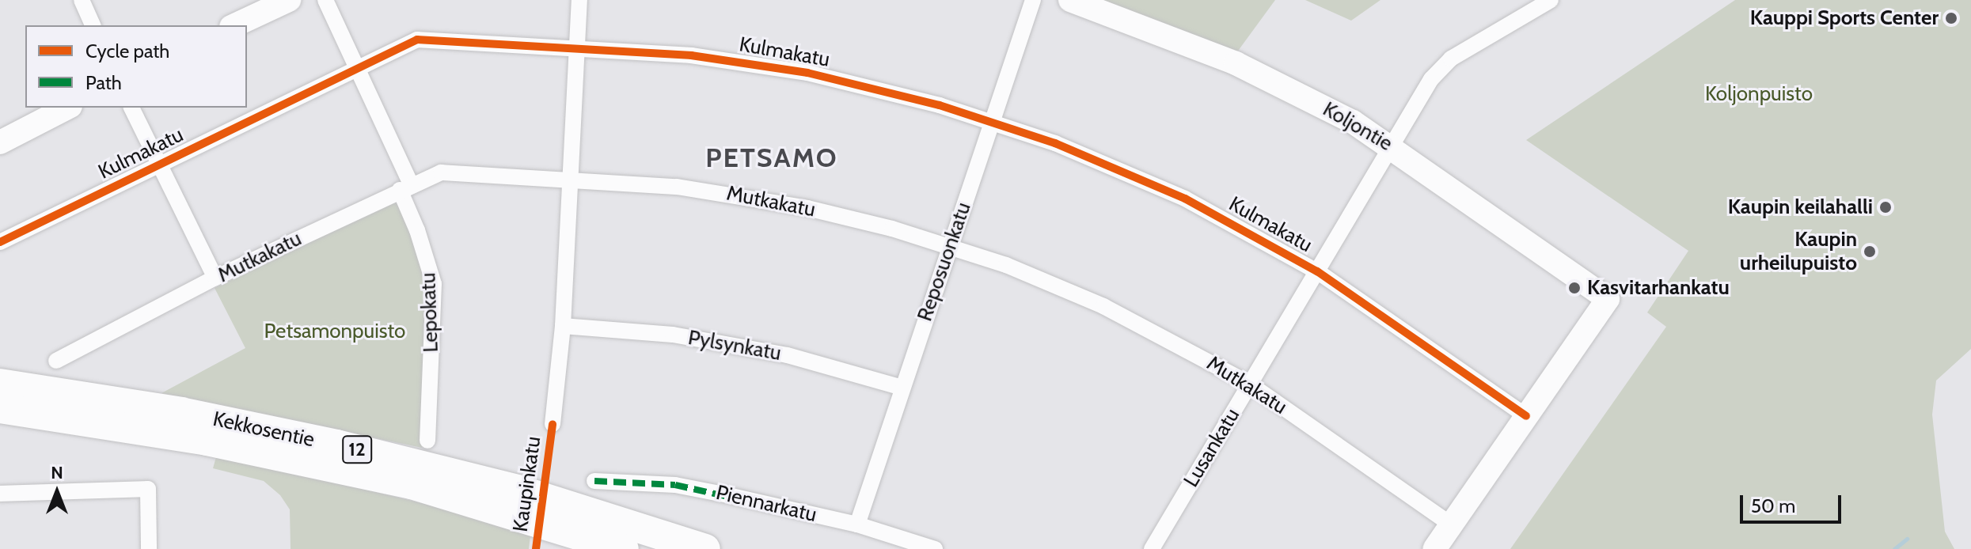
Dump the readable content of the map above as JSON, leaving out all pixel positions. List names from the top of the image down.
{
  "streets": {
    "highway": ["Kekkosentie", "12"],
    "street": [
      "Kulmakatu",
      "Koljontie",
      "Mutkakatu",
      "Reposuonkatu",
      "Lepokatu",
      "Pylsynkatu",
      "Lusankatu",
      "Kaupinkatu",
      "Piennarkatu"
    ]
  },
  "crossings": [
    ["Kulmakatu", "Koljontie"],
    ["Kulmakatu", "Reposuonkatu"],
    ["Kulmakatu", "Lepokatu"],
    ["Kulmakatu", "Lusankatu"],
    ["Kulmakatu", "Kaupinkatu"],
    ["Koljontie", "Lusankatu"],
    ["Mutkakatu", "Reposuonkatu"],
    ["Mutkakatu", "Lepokatu"],
    ["Mutkakatu", "Lusankatu"],
    ["Mutkakatu", "Kaupinkatu"],
    ["Reposuonkatu", "Pylsynkatu"],
    ["Reposuonkatu", "Piennarkatu"],
    ["Pylsynkatu", "Kaupinkatu"]
  ],
  "districts": ["PETSAMO"],
  "parks": ["Koljonpuisto", "Petsamonpuisto"],
  "places": [
    "Kauppi Sports Center",
    "Kaupin keilahalli",
    "Kaupin urheilupuisto",
    "Kasvitarhankatu"
  ],
  "legend": ["Cycle path", "Path"],
  "scale_bar": "50 m",
  "north": "top"
}
